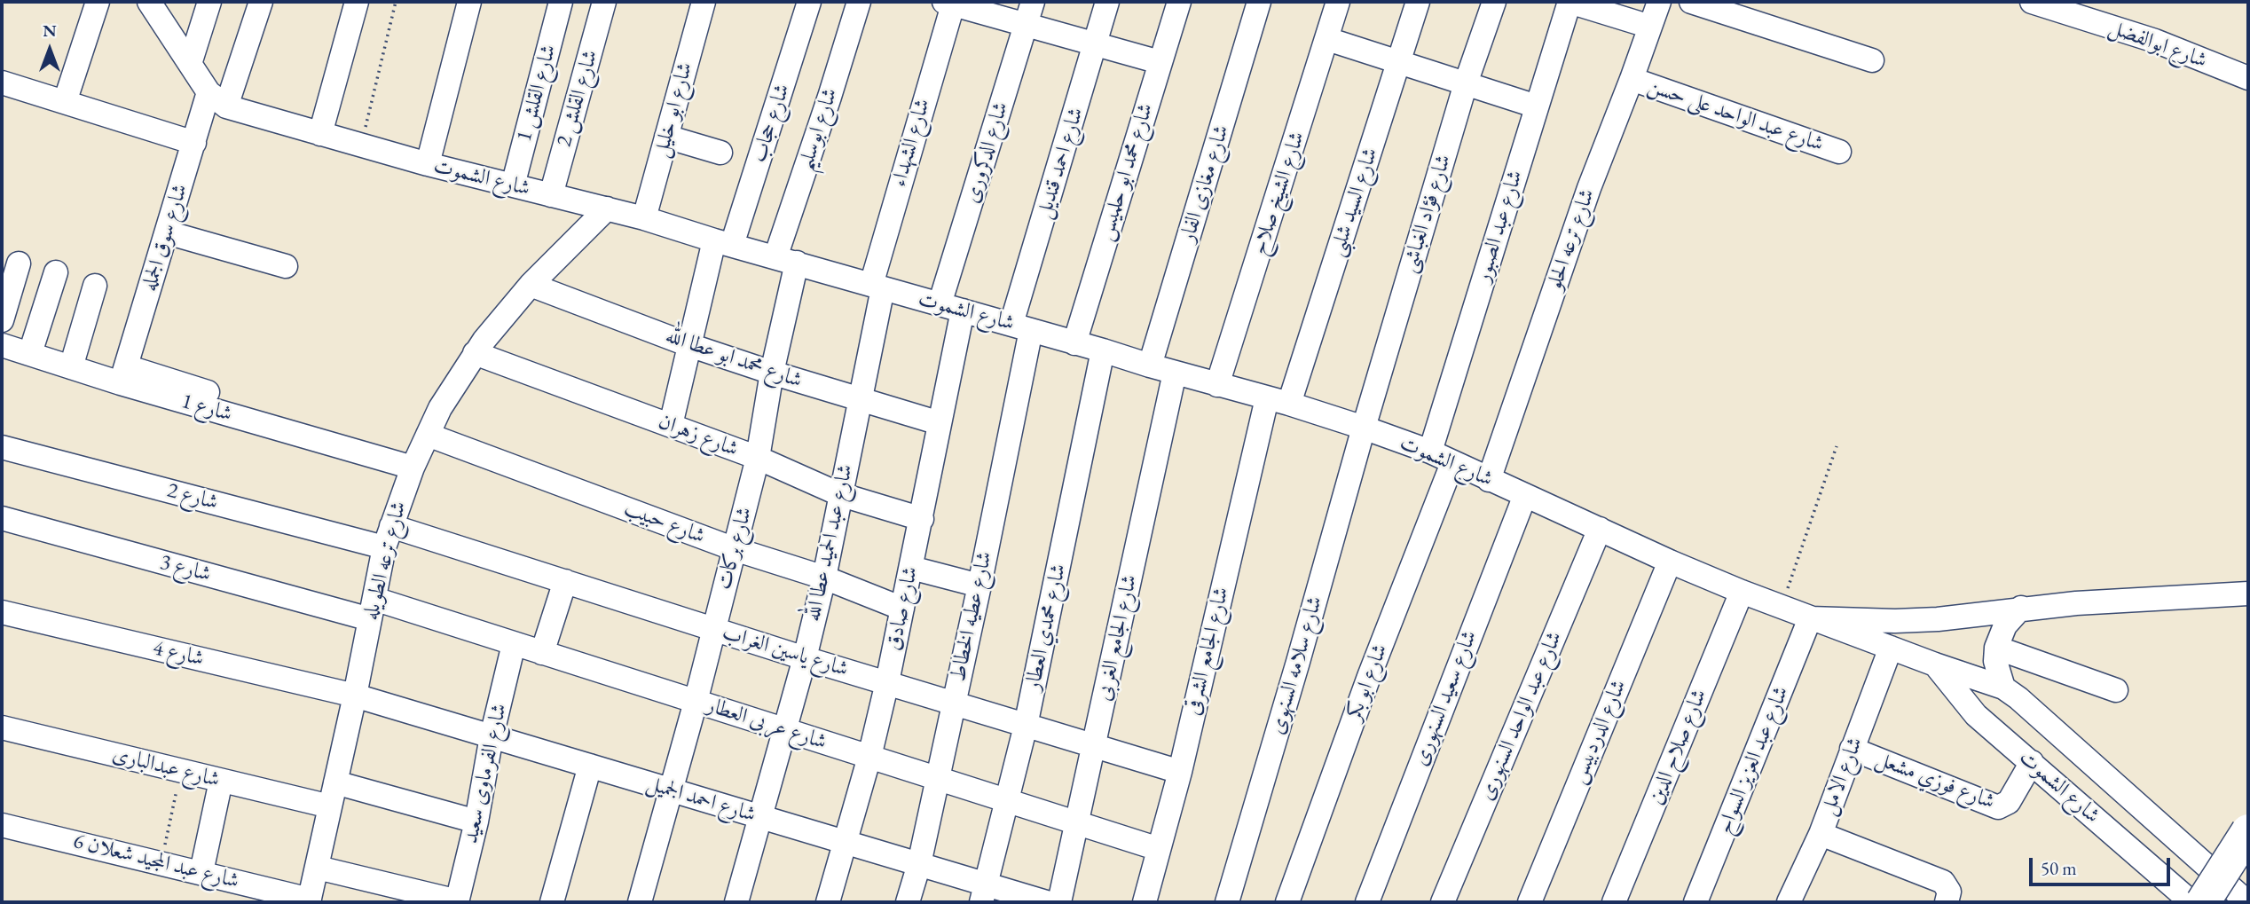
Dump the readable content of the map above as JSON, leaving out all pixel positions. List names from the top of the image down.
{
  "streets": {
    "street": [
      "شارع ابوالفضل",
      "شارع القلش 1",
      "شارع القلش 2",
      "شارع ابو خليل",
      "شارع عبد الواحد على حسن",
      "شارع حجاب",
      "شارع ابوسليم",
      "شارع الشهداء",
      "شارع الدكرورى",
      "شارع احمد قنديل",
      "شارع محمد ابو حلميس",
      "شارع الشموت",
      "شارع مغازى الفار",
      "شارع الشيخ صلاح",
      "شارع السيد شلبى",
      "شارع فؤاد الغباشى",
      "شارع عبد الصبور",
      "شارع سوق الجمله",
      "شارع ترعه الحلو",
      "شارع محمد ابو عطا الله",
      "شارع 1",
      "شارع زهران",
      "شارع 2",
      "شارع حبيب",
      "شارع عبد الحميد عطا الله",
      "شارع بركات",
      "شارع ترعه الطويله",
      "شارع 3",
      "شارع صادق",
      "شارع عطيه الخطاط",
      "شارع محمدي العطار",
      "شارع الجامع الغربى",
      "شارع ياسين الغراب",
      "شارع الجامع الشرقى",
      "شارع 4",
      "شارع سلامه السنهوى",
      "شارع ابو بكر",
      "شارع سعيد السنهورى",
      "شارع عبد الواحد السنهورى",
      "شارع عربى العطار",
      "شارع الدردبيس",
      "شارع صلاح الدين",
      "شارع عبد العزيز السواح",
      "شارع عبدالبارى",
      "شارع الفرماوى سعيد",
      "شارع الامل",
      "شارع فوزي مشعل",
      "شارع احمد الجميل",
      "شارع عبد المجيد شعلان 6"
    ]
  },
  "crossings": [
    ["شارع القلش 1", "شارع الشموت"],
    ["شارع القلش 2", "شارع الشموت"],
    ["شارع ابو خليل", "شارع الشموت"],
    ["شارع عبد الواحد على حسن", "شارع ترعه الحلو"],
    ["شارع حجاب", "شارع الشموت"],
    ["شارع حجاب", "شارع محمد ابو عطا الله"],
    ["شارع حجاب", "شارع زهران"],
    ["شارع ابوسليم", "شارع الشموت"],
    ["شارع ابوسليم", "شارع بركات"],
    ["شارع الشهداء", "شارع الشموت"],
    ["شارع الشهداء", "شارع عبد الحميد عطا الله"],
    ["شارع الدكرورى", "شارع الشموت"],
    ["شارع احمد قنديل", "شارع الشموت"],
    ["شارع احمد قنديل", "شارع عطيه الخطاط"],
    ["شارع محمد ابو حلميس", "شارع الشموت"],
    ["شارع الشموت", "شارع مغازى الفار"],
    ["شارع الشموت", "شارع الشيخ صلاح"],
    ["شارع الشموت", "شارع السيد شلبى"],
    ["شارع الشموت", "شارع فؤاد الغباشى"],
    ["شارع الشموت", "شارع عبد الصبور"],
    ["شارع الشموت", "شارع سوق الجمله"],
    ["شارع الشموت", "شارع ترعه الحلو"],
    ["شارع الشموت", "شارع عبد الحميد عطا الله"],
    ["شارع الشموت", "شارع بركات"],
    ["شارع الشموت", "شارع ترعه الطويله"],
    ["شارع الشموت", "شارع صادق"],
    ["شارع الشموت", "شارع عطيه الخطاط"],
    ["شارع الشموت", "شارع محمدي العطار"],
    ["شارع الشموت", "شارع الجامع الغربى"],
    ["شارع الشموت", "شارع الجامع الشرقى"],
    ["شارع الشموت", "شارع سلامه السنهوى"],
    ["شارع الشموت", "شارع ابو بكر"],
    ["شارع الشموت", "شارع سعيد السنهورى"],
    ["شارع الشموت", "شارع عبد الواحد السنهورى"],
    ["شارع الشموت", "شارع الدردبيس"],
    ["شارع الشموت", "شارع صلاح الدين"],
    ["شارع الشموت", "شارع عبد العزيز السواح"],
    ["شارع الشموت", "شارع الامل"],
    ["شارع الشموت", "شارع فوزي مشعل"],
    ["شارع فؤاد الغباشى", "شارع سلامه السنهوى"],
    ["شارع سوق الجمله", "شارع 1"],
    ["شارع محمد ابو عطا الله", "شارع عبد الحميد عطا الله"],
    ["شارع محمد ابو عطا الله", "شارع بركات"],
    ["شارع محمد ابو عطا الله", "شارع ترعه الطويله"],
    ["شارع محمد ابو عطا الله", "شارع صادق"],
    ["شارع 1", "شارع ترعه الطويله"],
    ["شارع زهران", "شارع عبد الحميد عطا الله"],
    ["شارع زهران", "شارع بركات"],
    ["شارع زهران", "شارع ترعه الطويله"],
    ["شارع زهران", "شارع صادق"],
    ["شارع 2", "شارع ترعه الطويله"],
    ["شارع 2", "شارع ياسين الغراب"],
    ["شارع حبيب", "شارع عبد الحميد عطا الله"],
    ["شارع حبيب", "شارع بركات"],
    ["شارع حبيب", "شارع ترعه الطويله"],
    ["شارع حبيب", "شارع صادق"],
    ["شارع عبد الحميد عطا الله", "شارع ياسين الغراب"],
    ["شارع عبد الحميد عطا الله", "شارع عربى العطار"],
    ["شارع عبد الحميد عطا الله", "شارع احمد الجميل"],
    ["شارع بركات", "شارع ياسين الغراب"],
    ["شارع بركات", "شارع عربى العطار"],
    ["شارع بركات", "شارع احمد الجميل"],
    ["شارع ترعه الطويله", "شارع 3"],
    ["شارع ترعه الطويله", "شارع ياسين الغراب"],
    ["شارع ترعه الطويله", "شارع 4"],
    ["شارع ترعه الطويله", "شارع عربى العطار"],
    ["شارع ترعه الطويله", "شارع عبدالبارى"],
    ["شارع ترعه الطويله", "شارع احمد الجميل"],
    ["شارع ترعه الطويله", "شارع عبد المجيد شعلان 6"],
    ["شارع 3", "شارع عربى العطار"],
    ["شارع صادق", "شارع ياسين الغراب"],
    ["شارع صادق", "شارع عربى العطار"],
    ["شارع صادق", "شارع احمد الجميل"],
    ["شارع عطيه الخطاط", "شارع ياسين الغراب"],
    ["شارع عطيه الخطاط", "شارع عربى العطار"],
    ["شارع عطيه الخطاط", "شارع احمد الجميل"],
    ["شارع محمدي العطار", "شارع ياسين الغراب"],
    ["شارع محمدي العطار", "شارع عربى العطار"],
    ["شارع محمدي العطار", "شارع احمد الجميل"],
    ["شارع الجامع الغربى", "شارع ياسين الغراب"],
    ["شارع الجامع الغربى", "شارع عربى العطار"],
    ["شارع ياسين الغراب", "شارع الجامع الشرقى"],
    ["شارع الجامع الشرقى", "شارع عربى العطار"],
    ["شارع 4", "شارع احمد الجميل"],
    ["شارع عربى العطار", "شارع الفرماوى سعيد"],
    ["شارع الفرماوى سعيد", "شارع احمد الجميل"],
    ["شارع الامل", "شارع فوزي مشعل"]
  ],
  "scale_bar": "50 m",
  "north": "top"
}
